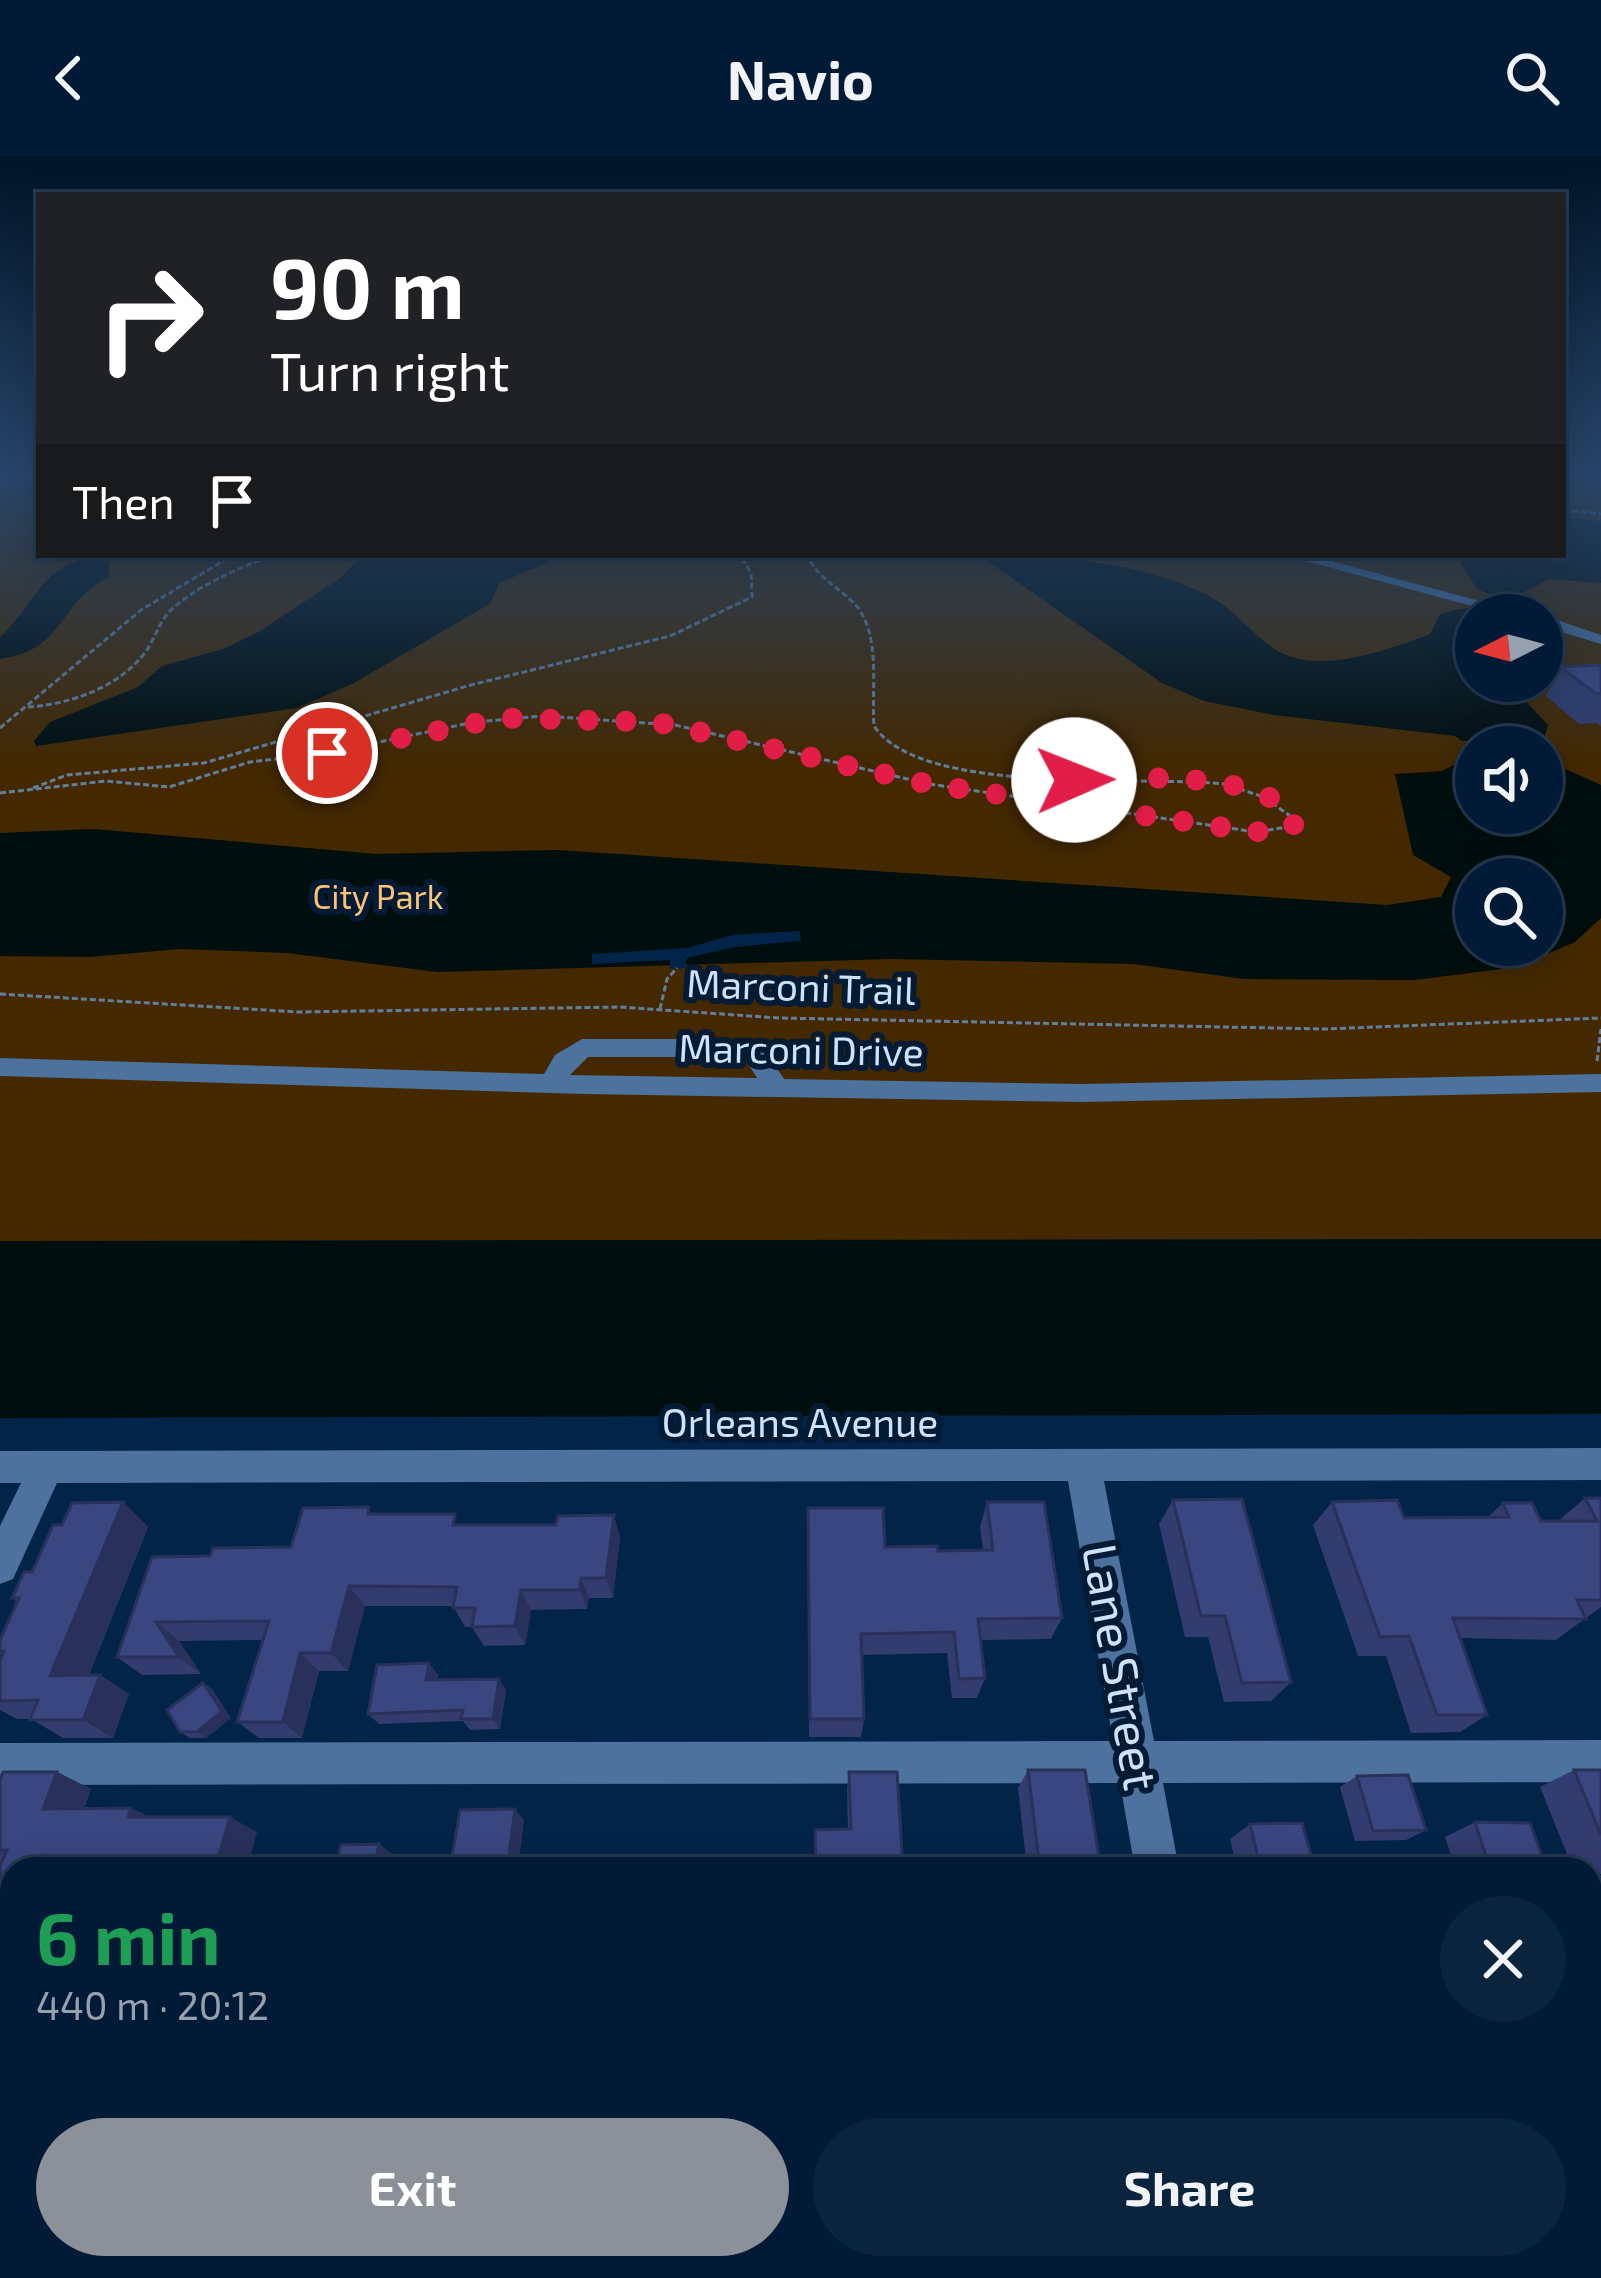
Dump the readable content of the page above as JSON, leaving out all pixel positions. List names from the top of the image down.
{
  "streets": {
    "street": ["Marconi Drive", "Orleans Avenue", "Lane Street"],
    "path": ["Marconi Trail"]
  },
  "crossings": [
    ["Orleans Avenue", "Lane Street"]
  ],
  "parks": ["City Park"],
  "north": "left",
  "page": {
    "header": "Navio",
    "turn": ["90 m", "Turn right"],
    "then": "Then",
    "heading": ["6 min", "440 m · 20:12"],
    "buttons": ["Exit", "Share"]
  }
}
